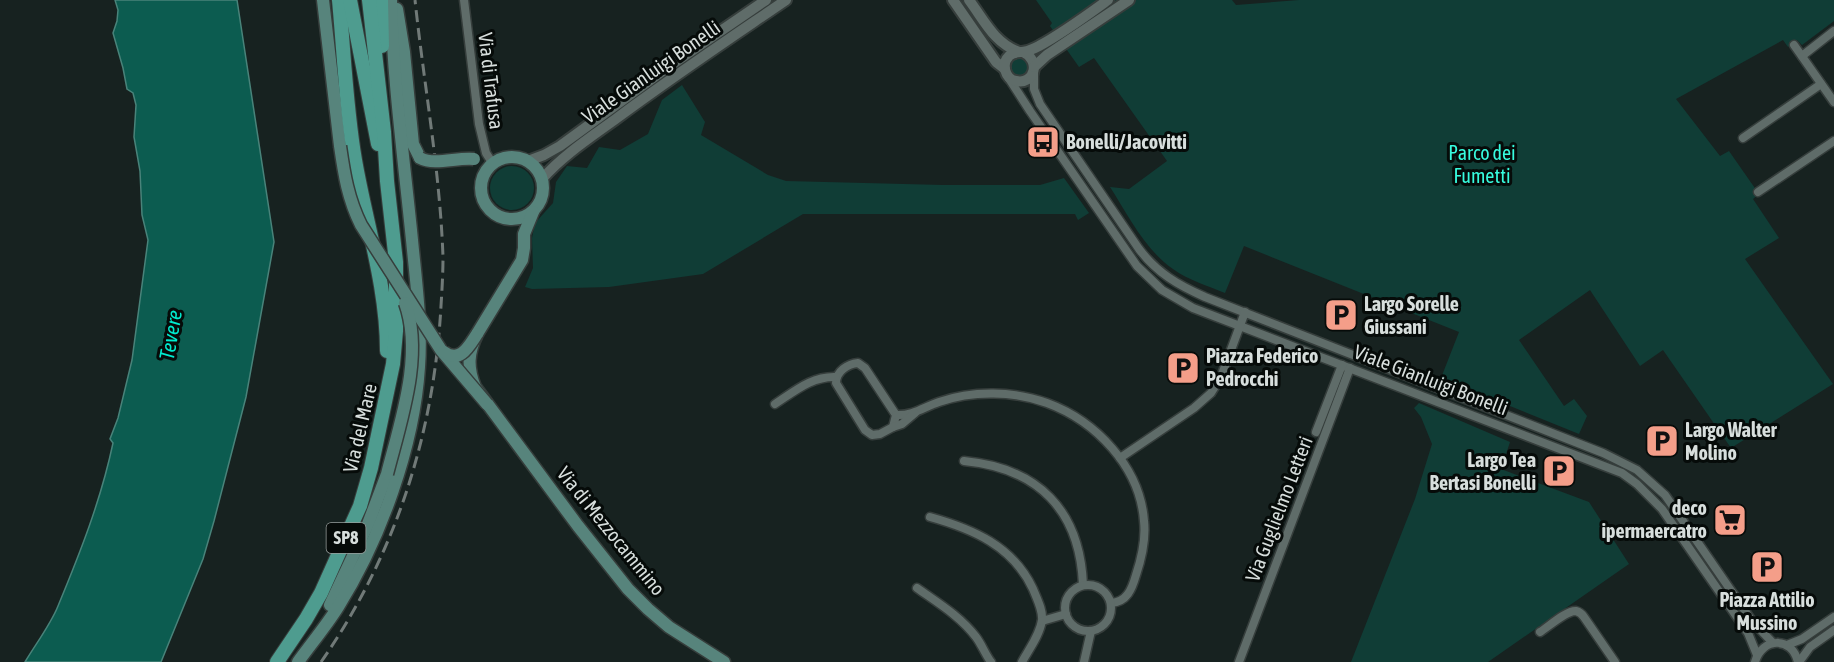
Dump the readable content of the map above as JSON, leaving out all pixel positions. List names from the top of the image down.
{
  "streets": {
    "main road": ["Via del Mare", "Via di Mezzocammino", "SP8"],
    "street": ["Viale Gianluigi Bonelli", "Via di Trafusa", "Via Guglielmo Letteri"]
  },
  "crossings": [
    ["Viale Gianluigi Bonelli", "Via di Trafusa"],
    ["Viale Gianluigi Bonelli", "Via Guglielmo Letteri"],
    ["Viale Gianluigi Bonelli", "Via di Mezzocammino"],
    ["Via di Trafusa", "Via di Mezzocammino"]
  ],
  "water": ["Tevere"],
  "parks": ["Parco dei Fumetti"],
  "places": {
    "bus stop": ["Bonelli/Jacovitti"],
    "parking": [
      "Largo Sorelle Giussani",
      "Piazza Federico Pedrocchi",
      "Largo Walter Molino",
      "Largo Tea Bertasi Bonelli",
      "Piazza Attilio Mussino"
    ],
    "supermarket": ["deco ipermaercatro"]
  }
}
